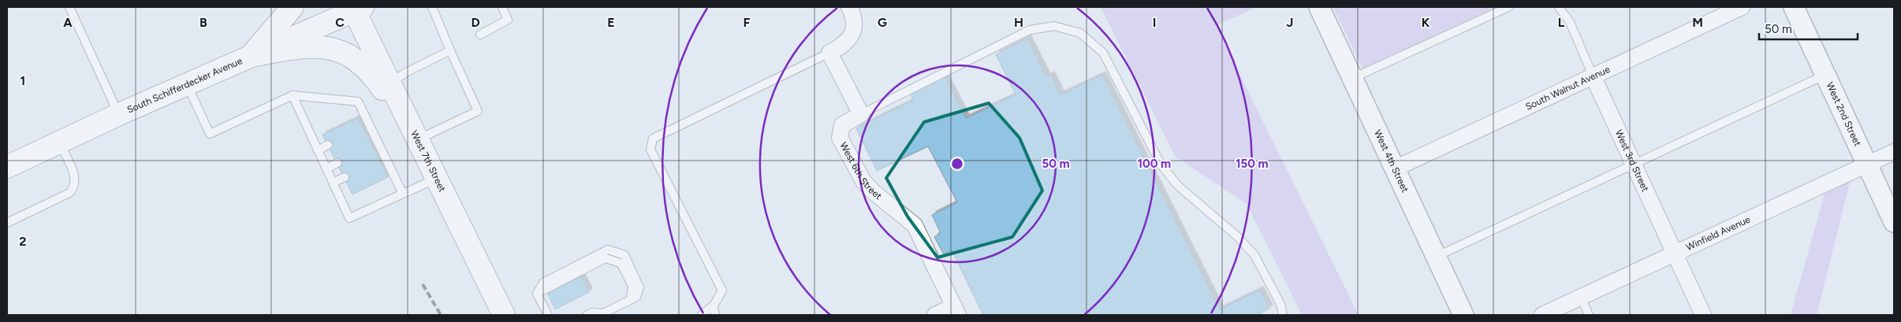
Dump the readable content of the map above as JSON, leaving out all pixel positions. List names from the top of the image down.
{
  "streets": {
    "main road": ["South Schifferdecker Avenue", "West 7th Street"],
    "street": [
      "South Walnut Avenue",
      "West 2nd Street",
      "West 4th Street",
      "West 3rd Street",
      "West 6th Street",
      "Winfield Avenue"
    ]
  },
  "crossings": [
    ["South Schifferdecker Avenue", "West 7th Street"],
    ["South Walnut Avenue", "West 4th Street"],
    ["South Walnut Avenue", "West 3rd Street"],
    ["West 2nd Street", "Winfield Avenue"],
    ["West 3rd Street", "Winfield Avenue"]
  ],
  "scale_bar": "50 m",
  "grid": {
    "columns": [
      "A",
      "B",
      "C",
      "D",
      "E",
      "F",
      "G",
      "H",
      "I",
      "J",
      "K",
      "L",
      "M"
    ],
    "rows": ["1", "2"]
  },
  "rings": ["50 m", "100 m", "150 m"]
}
